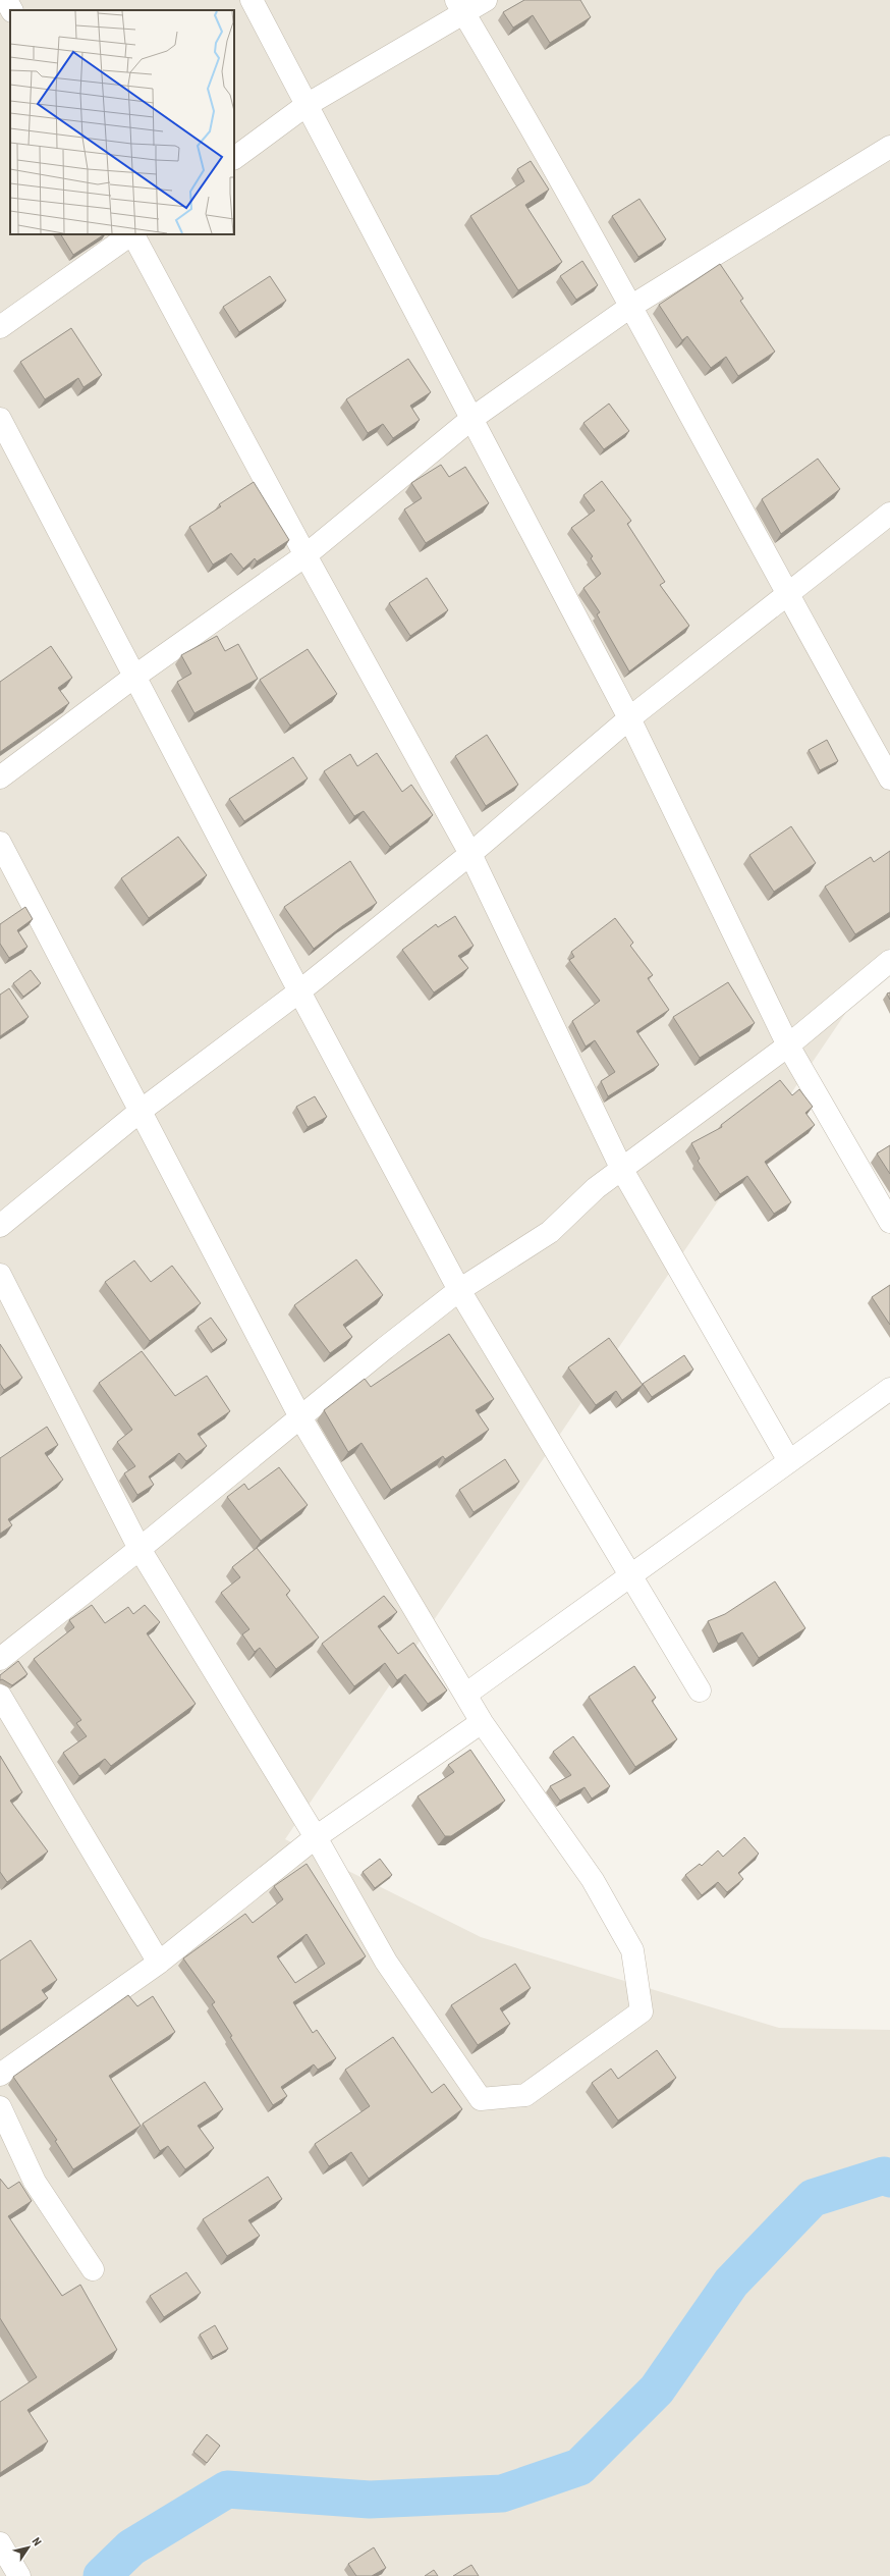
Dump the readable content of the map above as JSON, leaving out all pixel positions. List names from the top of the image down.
{
  "north": "top right"
}
